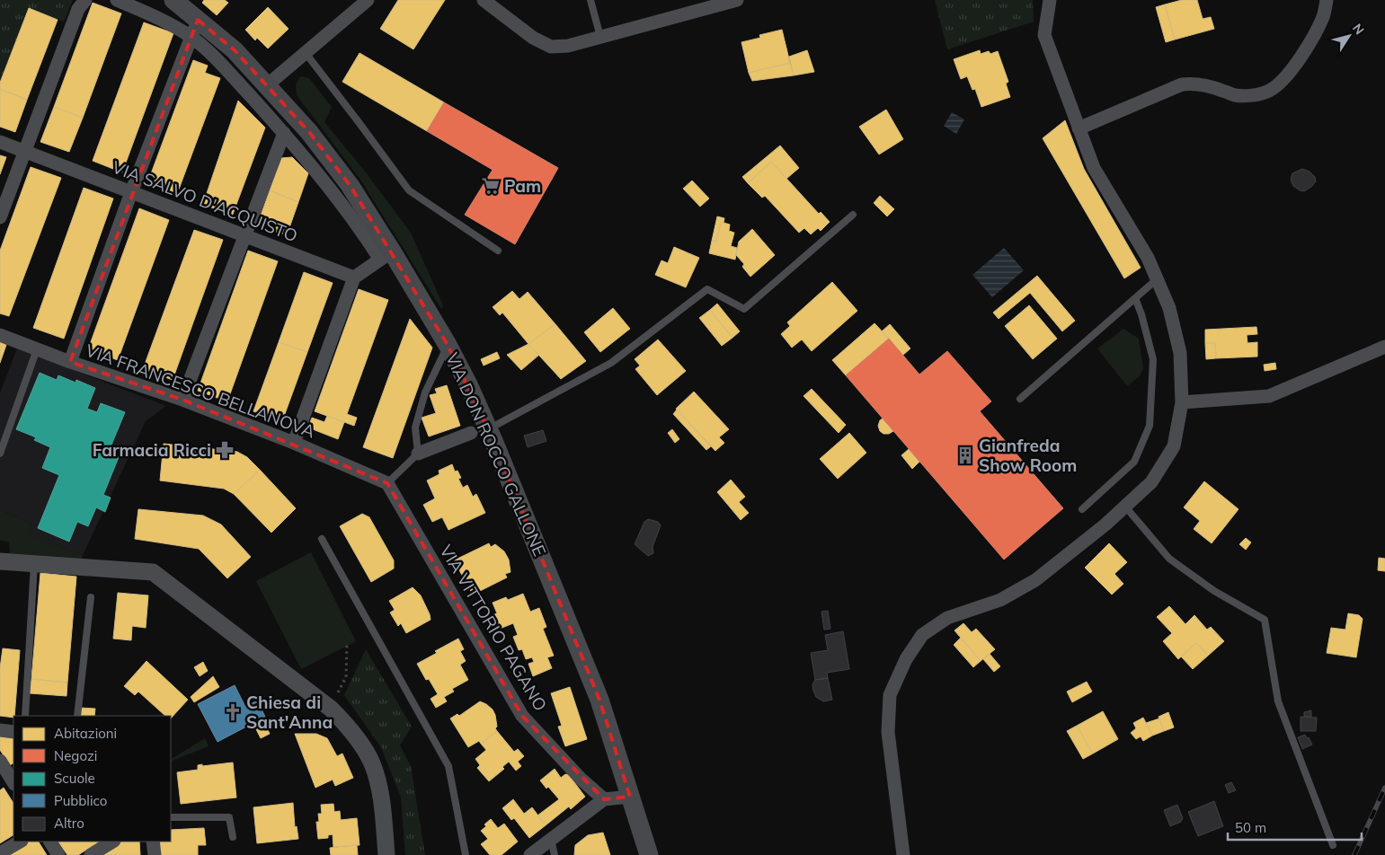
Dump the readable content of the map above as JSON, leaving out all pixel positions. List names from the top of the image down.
{
  "streets": {
    "main road": ["VIA DON ROCCO GALLONE"],
    "street": ["VIA SALVO D'ACQUISTO", "VIA FRANCESCO BELLANOVA", "VIA VITTORIO PAGANO"]
  },
  "crossings": [
    ["VIA FRANCESCO BELLANOVA", "VIA VITTORIO PAGANO"]
  ],
  "places": {
    "supermarket": ["Pam"],
    "pharmacy": ["Farmacia Ricci"],
    "building": ["Gianfreda Show Room"],
    "church": ["Chiesa di Sant'Anna"]
  },
  "legend": [
    "Abitazioni",
    "Negozi",
    "Scuole",
    "Pubblico",
    "Altro"
  ],
  "scale_bar": "50 m",
  "north": "top right"
}
